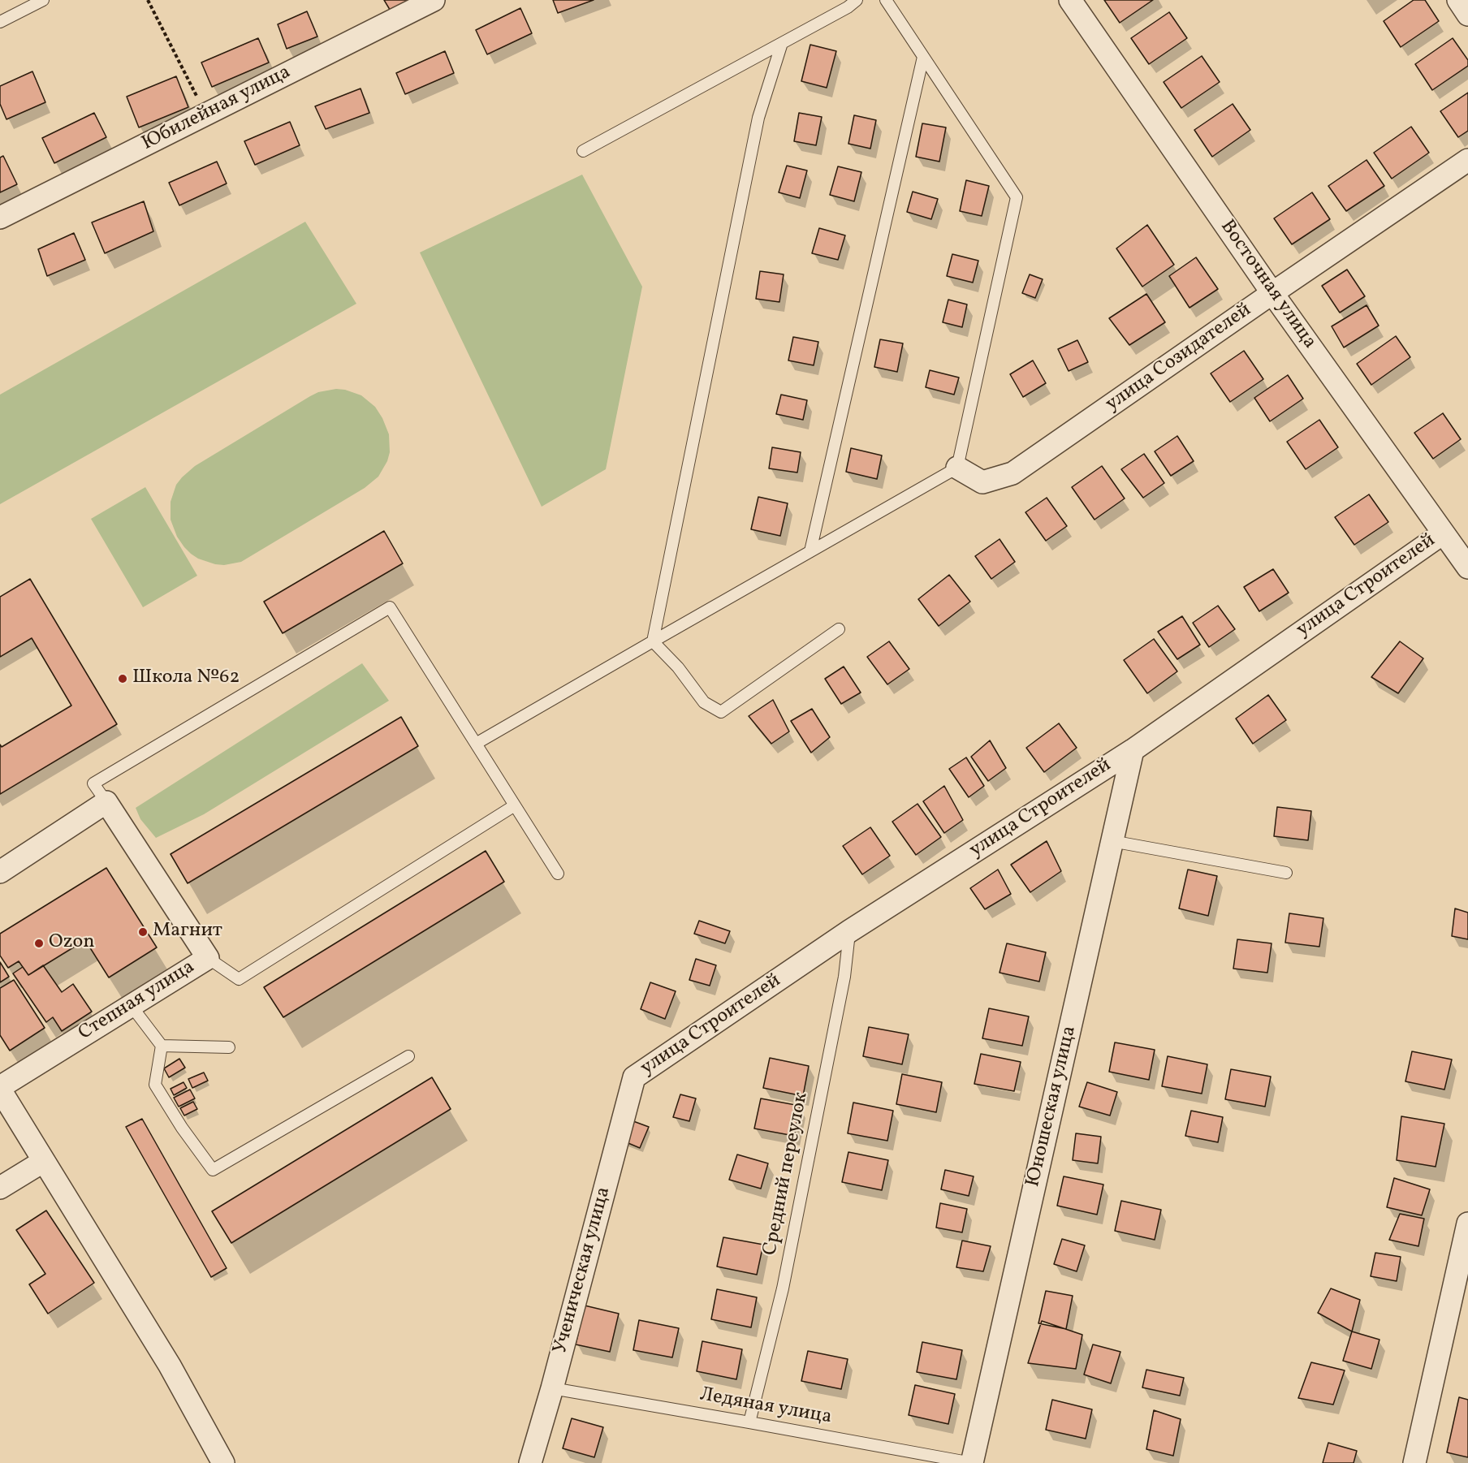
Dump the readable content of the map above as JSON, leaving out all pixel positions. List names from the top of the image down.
{
  "streets": {
    "street": [
      "Юбилейная улица",
      "Восточная улица",
      "улица Созидателей",
      "улица Строителей",
      "Степная улица",
      "Юношеская улица",
      "Ученическая улица"
    ],
    "lane": ["Средний переулок", "Ледяная улица"]
  },
  "crossings": [
    ["Восточная улица", "улица Созидателей"],
    ["Восточная улица", "улица Строителей"],
    ["улица Строителей", "Юношеская улица"],
    ["улица Строителей", "Средний переулок"],
    ["улица Строителей", "Ученическая улица"],
    ["Юношеская улица", "Ледяная улица"],
    ["Средний переулок", "Ледяная улица"],
    ["Ученическая улица", "Ледяная улица"]
  ],
  "places": ["Школа №62", "Магнит", "Ozon"]
}
